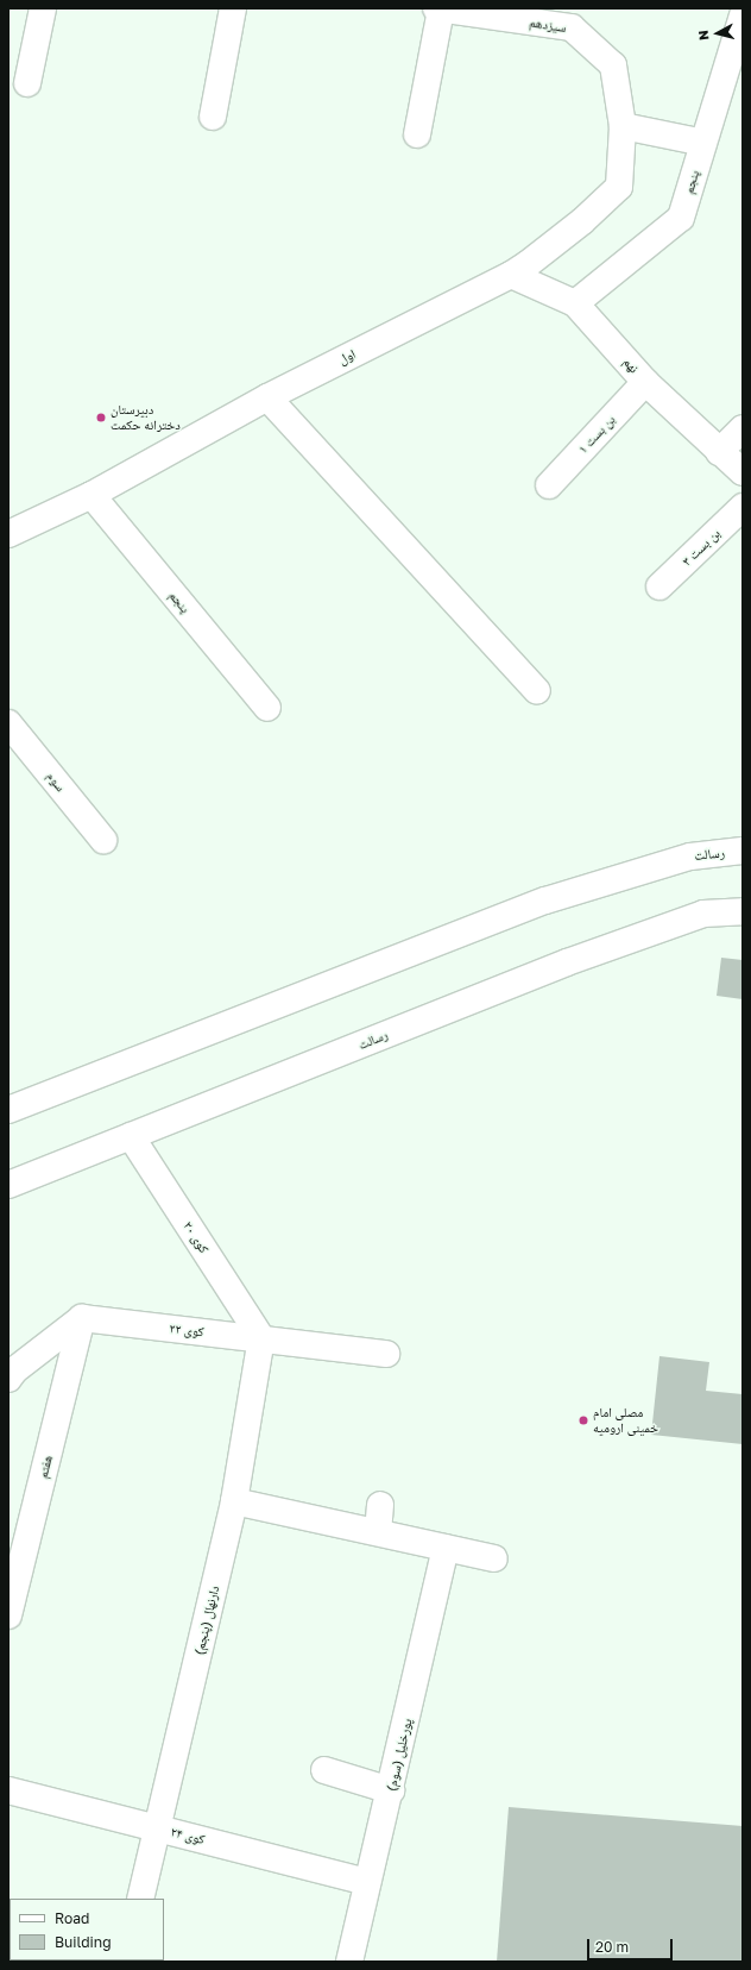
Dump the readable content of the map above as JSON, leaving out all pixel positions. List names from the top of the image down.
{
  "streets": {
    "street": [
      "سیزدهم",
      "پنجم",
      "اول",
      "نهم",
      "بن بست ۱",
      "بن بست ۳",
      "سوم",
      "رسالت",
      "کوی ۲۰",
      "کوی ۲۲",
      "هفتم",
      "دارنهال (پنجم)",
      "پورخلیل (سوم)",
      "کوی ۲۴"
    ]
  },
  "crossings": [
    ["سیزدهم", "اول"],
    ["پنجم", "اول"],
    ["پنجم", "نهم"],
    ["اول", "نهم"],
    ["نهم", "بن بست ۱"],
    ["رسالت", "کوی ۲۰"],
    ["کوی ۲۰", "کوی ۲۲"],
    ["کوی ۲۰", "دارنهال (پنجم)"],
    ["کوی ۲۲", "هفتم"],
    ["کوی ۲۲", "دارنهال (پنجم)"],
    ["دارنهال (پنجم)", "کوی ۲۴"],
    ["پورخلیل (سوم)", "کوی ۲۴"]
  ],
  "places": ["دبیرستان دخترانه حکمت", "مصلی امام خمینی ارومیه"],
  "legend": ["Road", "Building"],
  "scale_bar": "20 m",
  "north": "left"
}
